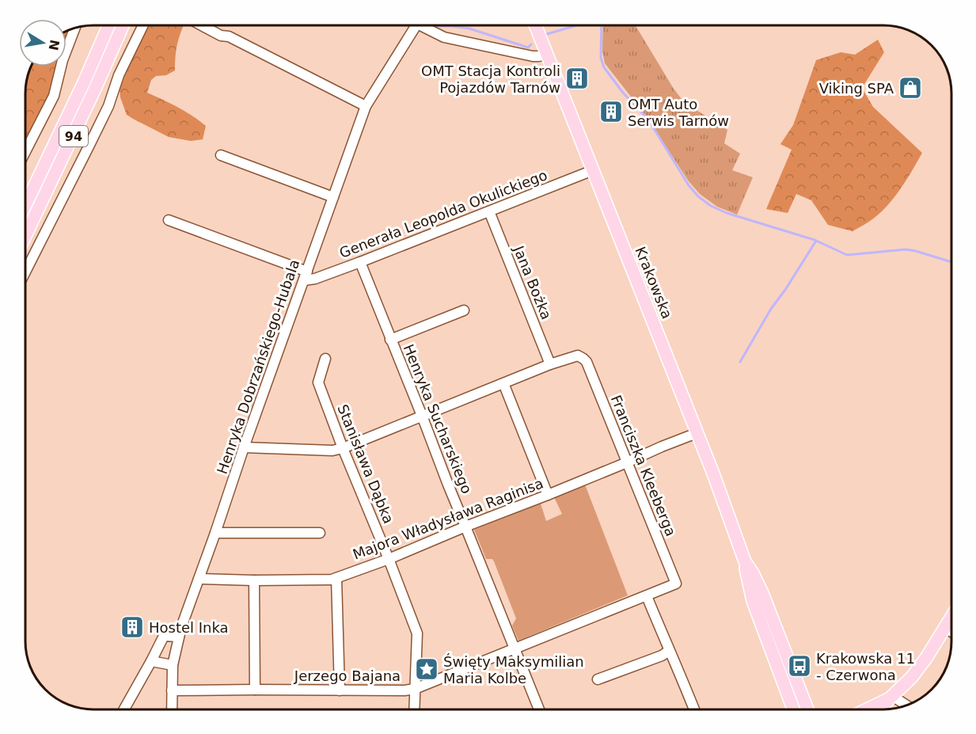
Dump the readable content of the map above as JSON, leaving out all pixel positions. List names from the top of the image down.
{
  "streets": {
    "main road": ["94", "Krakowska"],
    "street": [
      "Generała Leopolda Okulickiego",
      "Jana Bożka",
      "Henryka Dobrzańskiego-Hubala",
      "Henryka Sucharskiego",
      "Stanisława Dąbka",
      "Franciszka Kleeberga",
      "Majora Władysława Raginisa",
      "Jerzego Bajana"
    ]
  },
  "crossings": [
    ["Generała Leopolda Okulickiego", "Jana Bożka"],
    ["Generała Leopolda Okulickiego", "Krakowska"],
    ["Generała Leopolda Okulickiego", "Henryka Dobrzańskiego-Hubala"],
    ["Generała Leopolda Okulickiego", "Henryka Sucharskiego"],
    ["Jana Bożka", "Franciszka Kleeberga"],
    ["Krakowska", "Majora Władysława Raginisa"],
    ["Henryka Dobrzańskiego-Hubala", "Franciszka Kleeberga"],
    ["Henryka Dobrzańskiego-Hubala", "Majora Władysława Raginisa"],
    ["Henryka Dobrzańskiego-Hubala", "Jerzego Bajana"],
    ["Henryka Sucharskiego", "Franciszka Kleeberga"],
    ["Henryka Sucharskiego", "Majora Władysława Raginisa"],
    ["Henryka Sucharskiego", "Jerzego Bajana"],
    ["Stanisława Dąbka", "Franciszka Kleeberga"],
    ["Stanisława Dąbka", "Majora Władysława Raginisa"],
    ["Stanisława Dąbka", "Jerzego Bajana"],
    ["Franciszka Kleeberga", "Majora Władysława Raginisa"],
    ["Franciszka Kleeberga", "Jerzego Bajana"]
  ],
  "places": {
    "building": ["OMT Stacja Kontroli Pojazdów Tarnów", "OMT Auto Serwis Tarnów", "Hostel Inka"],
    "shop": ["Viking SPA"],
    "bus stop": ["Krakowska 11 - Czerwona"],
    "place": ["Święty Maksymilian Maria Kolbe"]
  },
  "north": "right"
}
